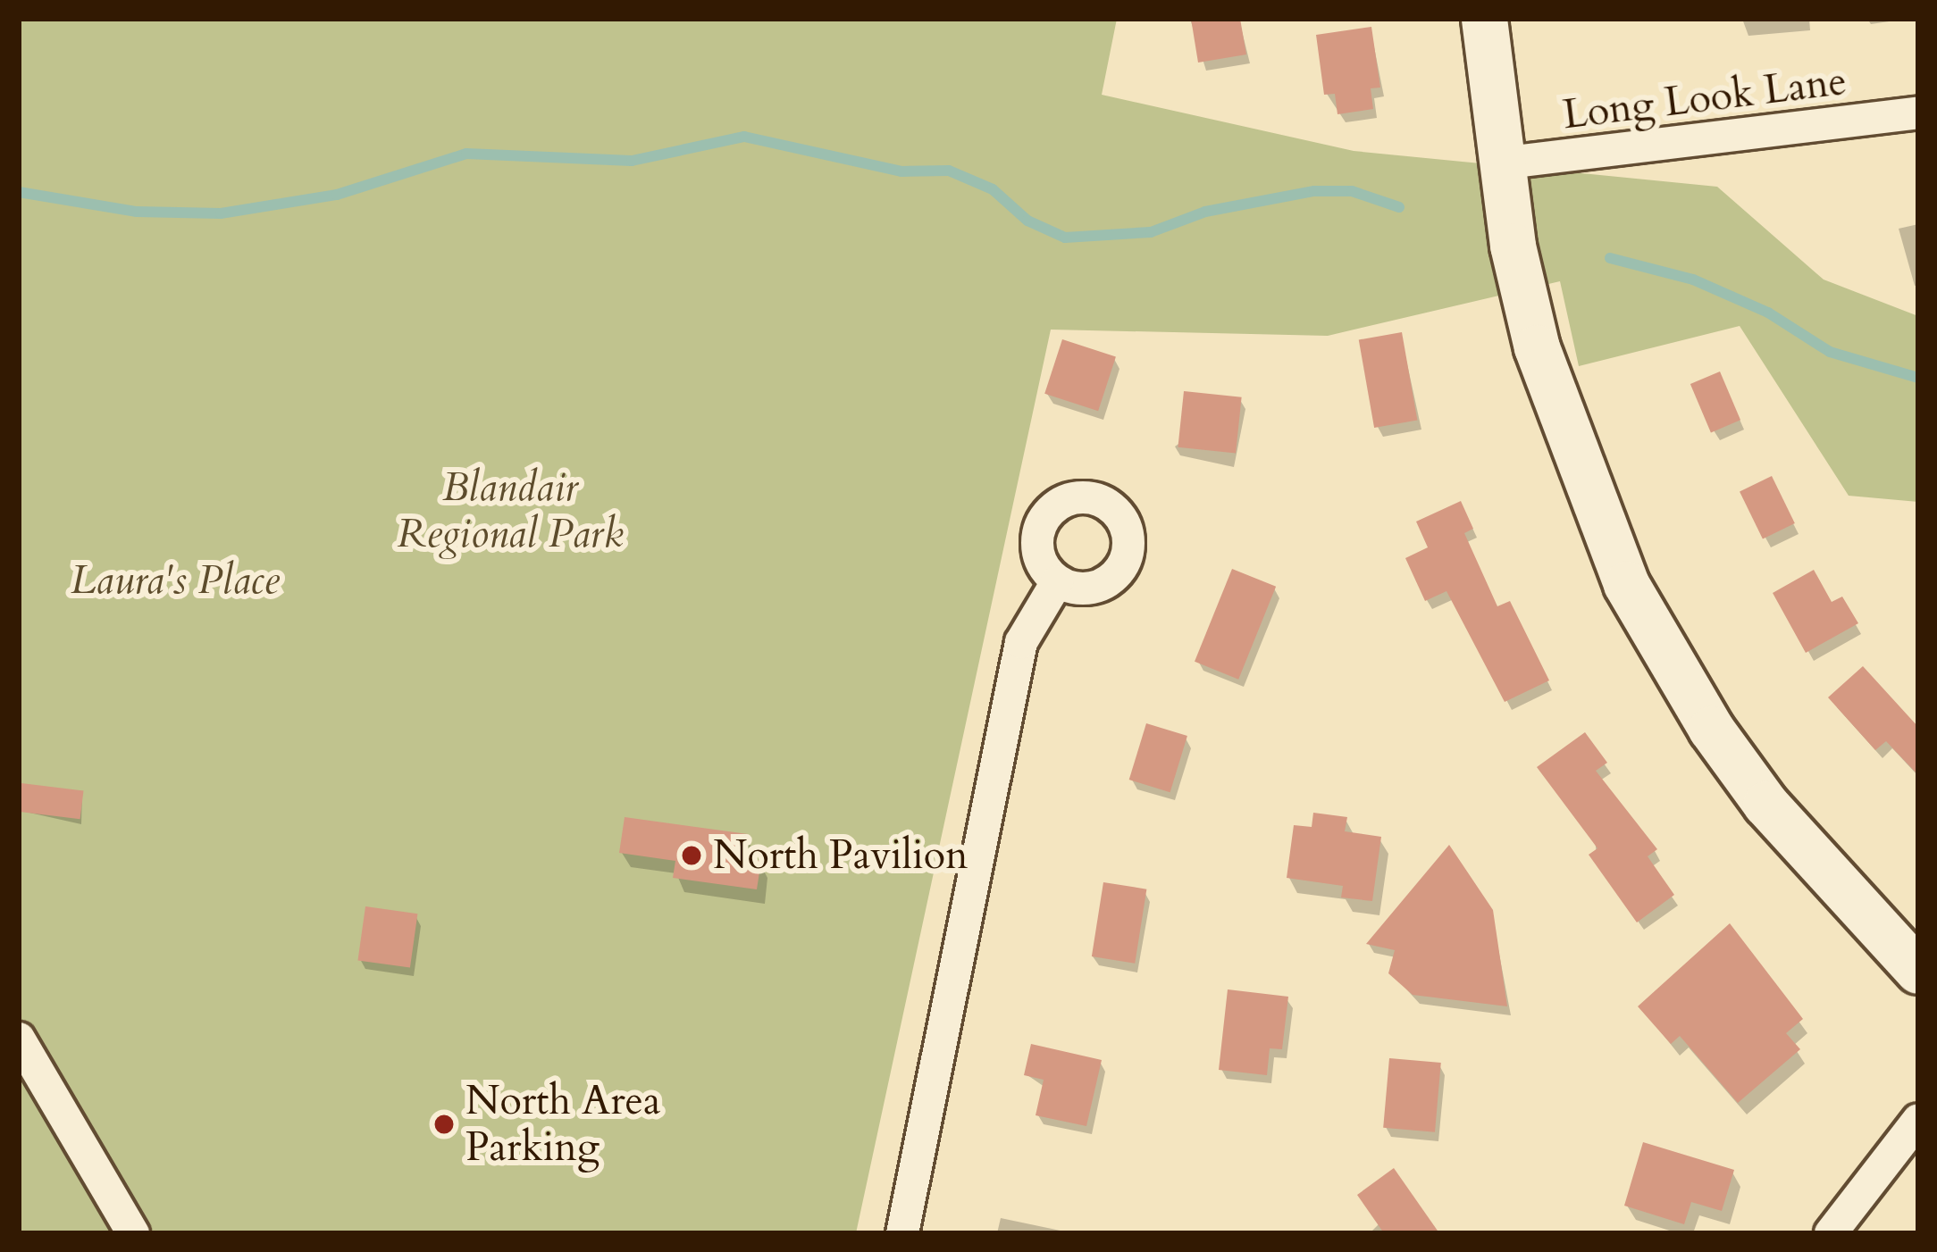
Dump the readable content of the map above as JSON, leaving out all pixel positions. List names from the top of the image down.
{
  "streets": {
    "street": ["Long Look Lane"]
  },
  "parks": ["Blandair Regional Park", "Laura's Place"],
  "places": ["North Pavilion", "North Area Parking"]
}
